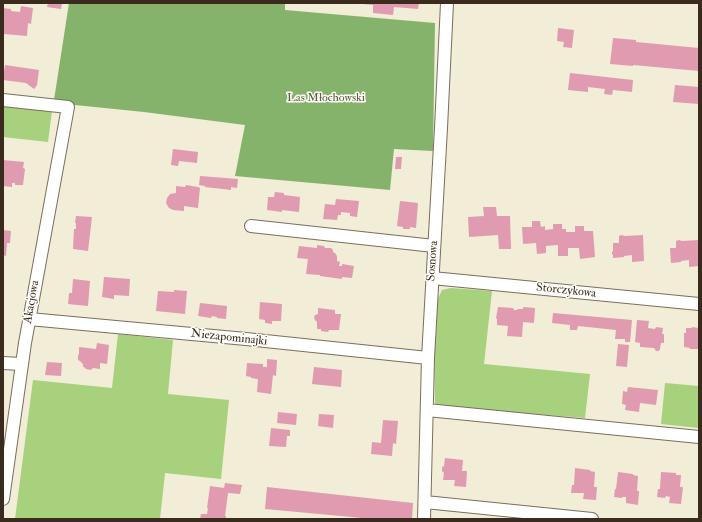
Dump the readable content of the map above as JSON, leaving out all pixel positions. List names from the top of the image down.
{
  "streets": {
    "street": [
      "Sosnowa",
      "Storczykowa",
      "Akacjowa",
      "Niezapominajki"
    ]
  },
  "crossings": [
    ["Sosnowa", "Storczykowa"],
    ["Sosnowa", "Niezapominajki"],
    ["Akacjowa", "Niezapominajki"]
  ],
  "parks": ["Las Młochowski"]
}
